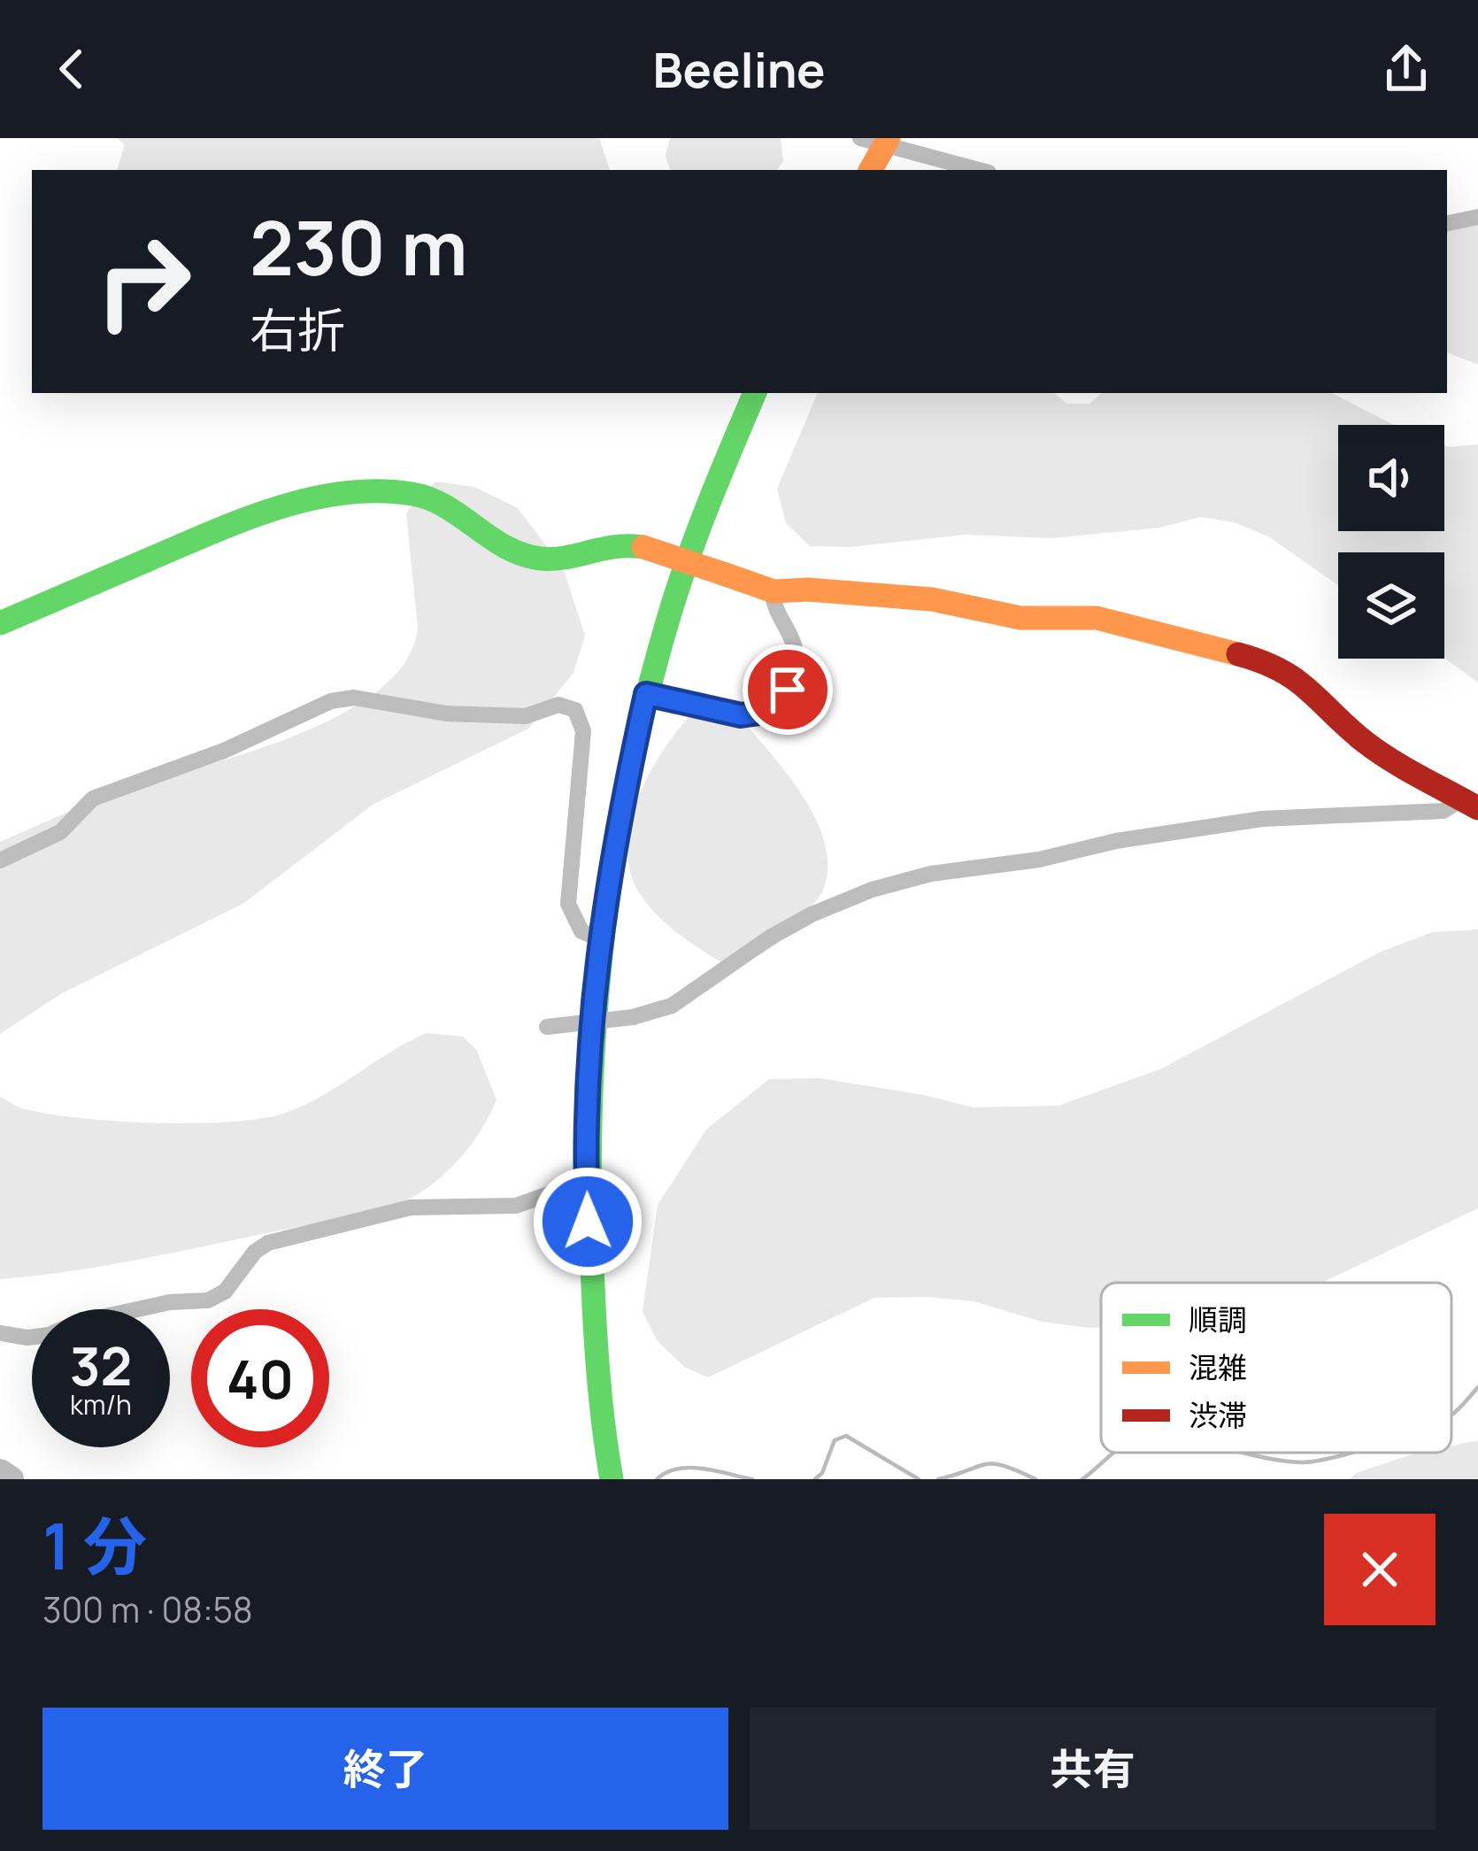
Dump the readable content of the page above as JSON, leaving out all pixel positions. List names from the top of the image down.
{
  "legend": ["順調", "混雑", "渋滞"],
  "page": {
    "header": "Beeline",
    "turn": ["230 m", "右折"],
    "speed": "32 km/h",
    "limit": "40",
    "heading": ["1 分", "300 m · 08:58"],
    "buttons": ["終了", "共有"]
  }
}
